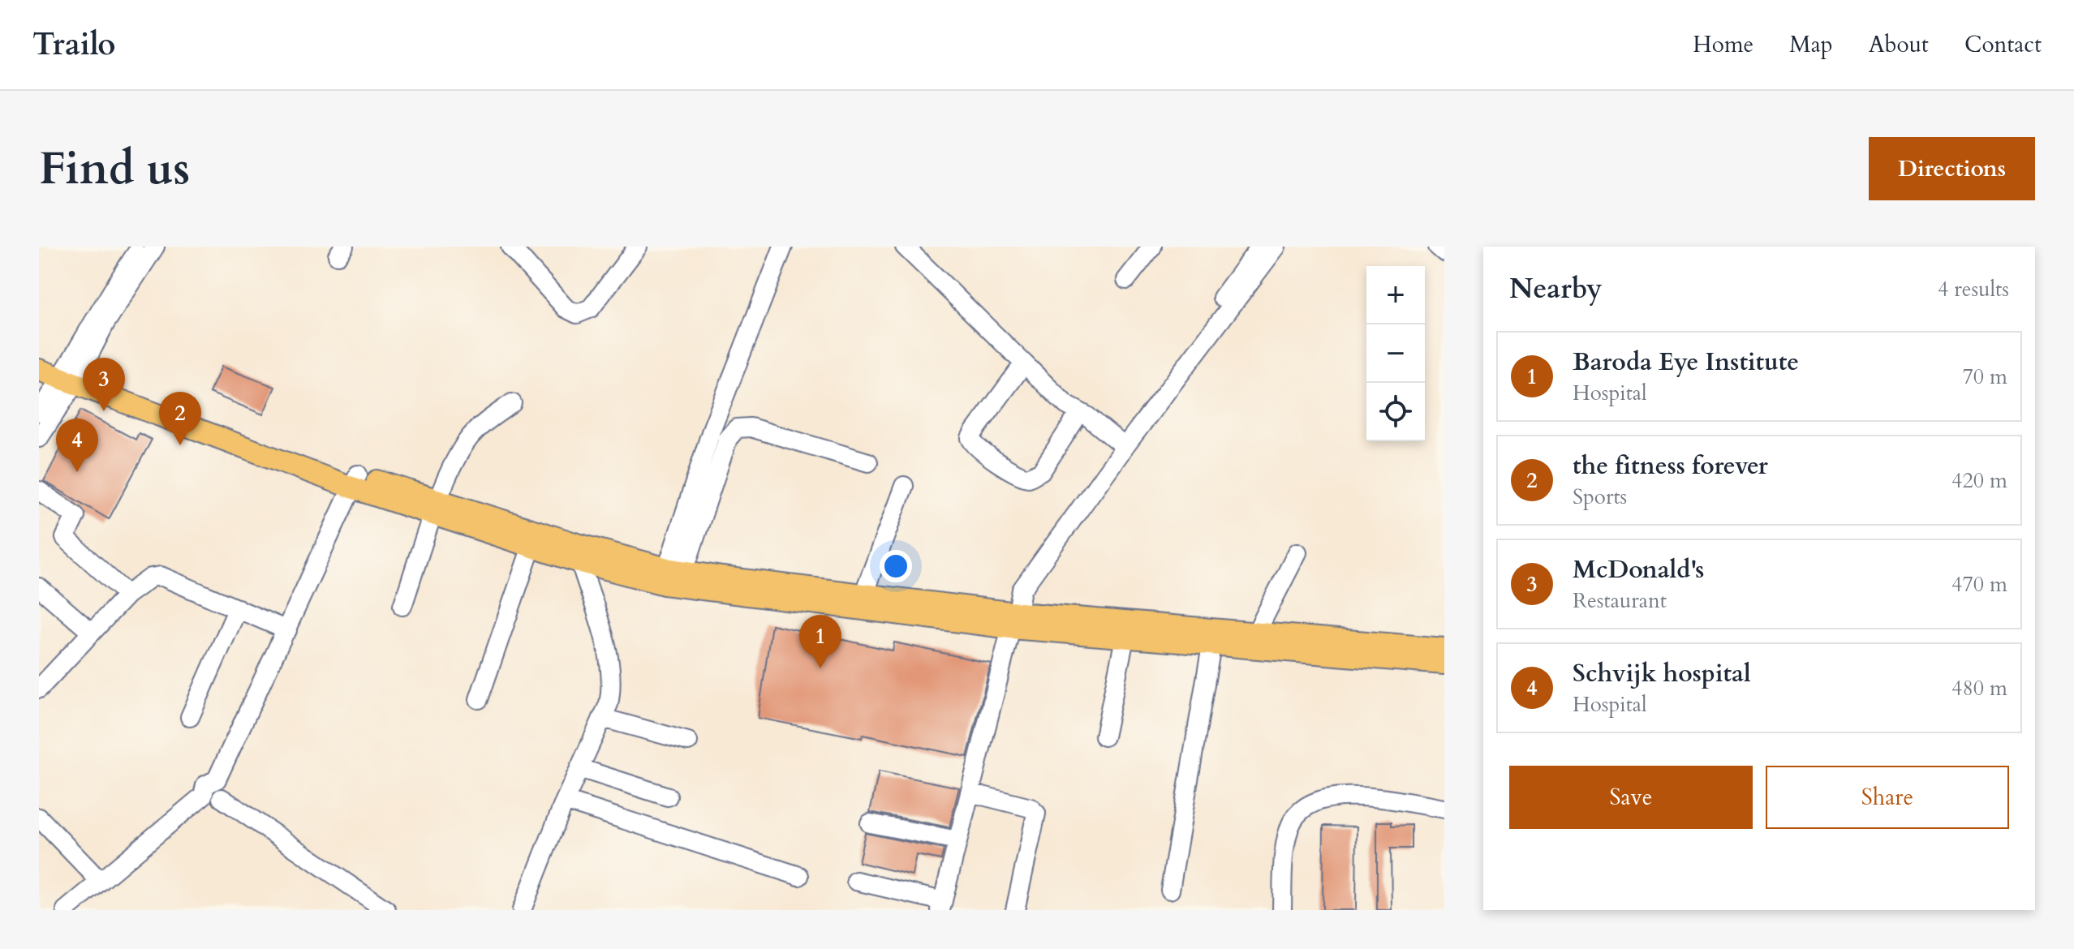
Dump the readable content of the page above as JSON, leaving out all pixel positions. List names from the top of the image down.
{
  "page": {
    "header": "Trailo",
    "nav": [
      "Home",
      "Map",
      "About",
      "Contact"
    ],
    "buttons": [
      "Directions",
      ["Save", "Share"]
    ],
    "title": "Find us",
    "heading": ["Nearby", "4 results"],
    "map_buttons": ["+", "−"],
    "list": [
      {
        "mark": "1",
        "name": "Baroda Eye Institute",
        "note": "Hospital",
        "value": "70 m"
      },
      {
        "mark": "2",
        "name": "the fitness forever",
        "note": "Sports",
        "value": "420 m"
      },
      {
        "mark": "3",
        "name": "McDonald's",
        "note": "Restaurant",
        "value": "470 m"
      },
      {
        "mark": "4",
        "name": "Schvijk hospital",
        "note": "Hospital",
        "value": "480 m"
      }
    ],
    "pins": [
      "3",
      "2",
      "4",
      "1"
    ]
  }
}
